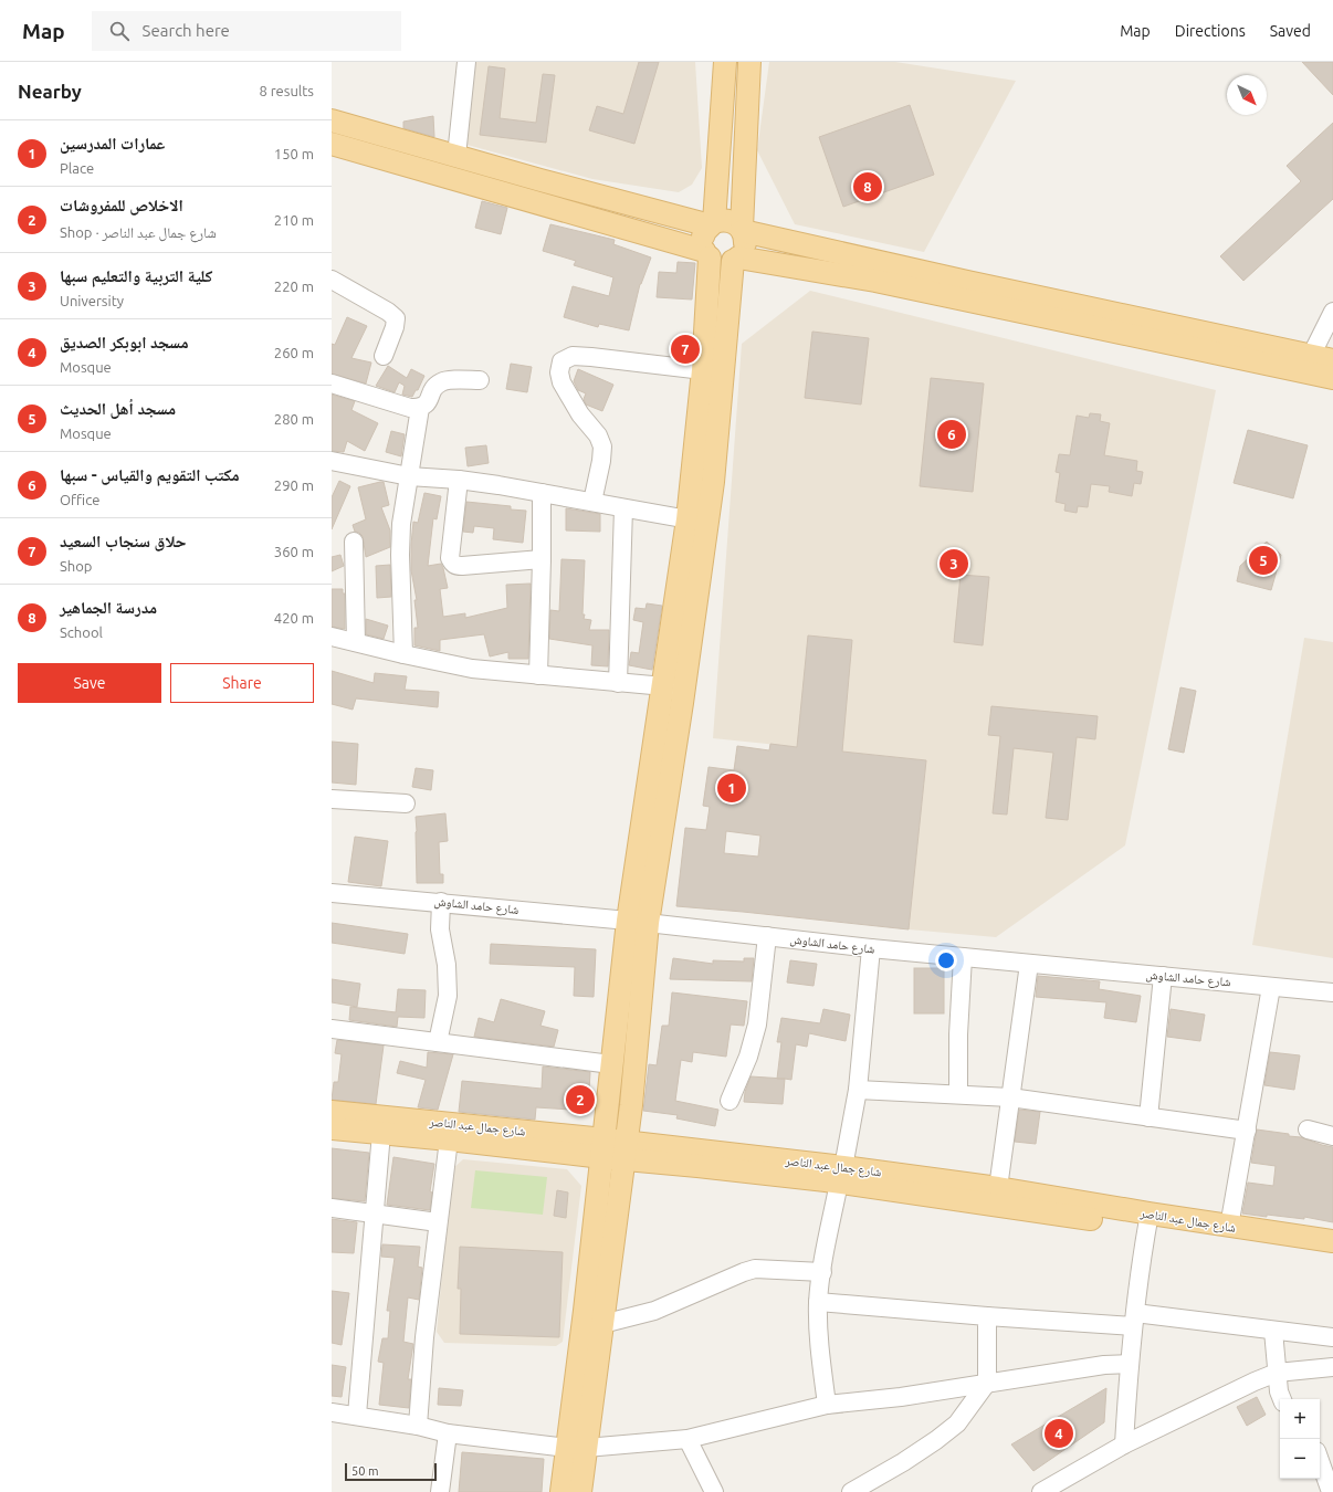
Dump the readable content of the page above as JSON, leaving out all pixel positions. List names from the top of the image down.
{
  "streets": {
    "main road": ["شارع جمال عبد الناصر"],
    "street": ["شارع حامد الشاوش"]
  },
  "scale_bar": "50 m",
  "north": "bottom right",
  "page": {
    "header": "Map",
    "search": "Search here",
    "nav": ["Map", "Directions", "Saved"],
    "heading": ["Nearby", "8 results"],
    "list": [
      {
        "mark": "1",
        "name": "عمارات المدرسين",
        "note": "Place",
        "value": "150 m"
      },
      {
        "mark": "2",
        "name": "الاخلاص للمفروشات",
        "note": "Shop · شارع جمال عبد الناصر",
        "value": "210 m"
      },
      {
        "mark": "3",
        "name": "كلية التربية والتعليم سبها",
        "note": "University",
        "value": "220 m"
      },
      {
        "mark": "4",
        "name": "مسجد ابوبكر الصديق",
        "note": "Mosque",
        "value": "260 m"
      },
      {
        "mark": "5",
        "name": "مسجد أهل الحديث",
        "note": "Mosque",
        "value": "280 m"
      },
      {
        "mark": "6",
        "name": "مكتب التقويم والقياس - سبها",
        "note": "Office",
        "value": "290 m"
      },
      {
        "mark": "7",
        "name": "حلاق سنجاب السعيد",
        "note": "Shop",
        "value": "360 m"
      },
      {
        "mark": "8",
        "name": "مدرسة الجماهير",
        "note": "School",
        "value": "420 m"
      }
    ],
    "pins": [
      "8",
      "7",
      "6",
      "5",
      "3",
      "1",
      "2",
      "4"
    ],
    "buttons": ["Save", "Share"],
    "map_buttons": ["+", "−"],
    "scale": "50 m"
  }
}
